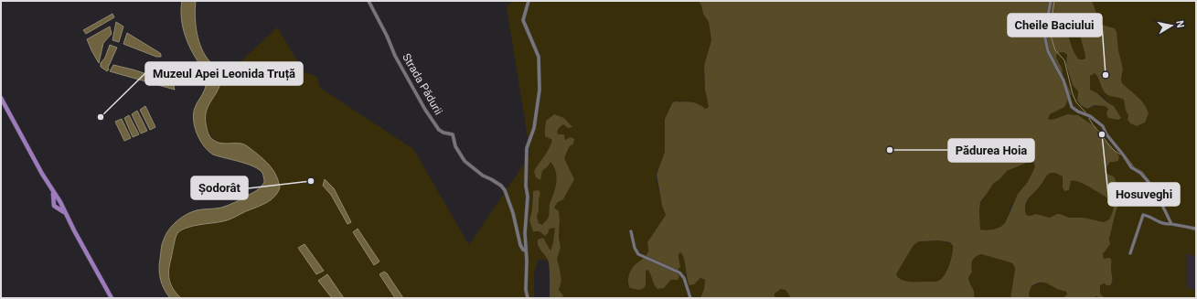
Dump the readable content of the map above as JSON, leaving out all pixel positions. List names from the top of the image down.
{
  "streets": {
    "street": ["Strada Pădurii"]
  },
  "places": [
    "Cheile Baciului",
    "Muzeul Apei Leonida Truță",
    "Hosuveghi",
    "Pădurea Hoia",
    "Șodorât"
  ],
  "north": "right"
}
